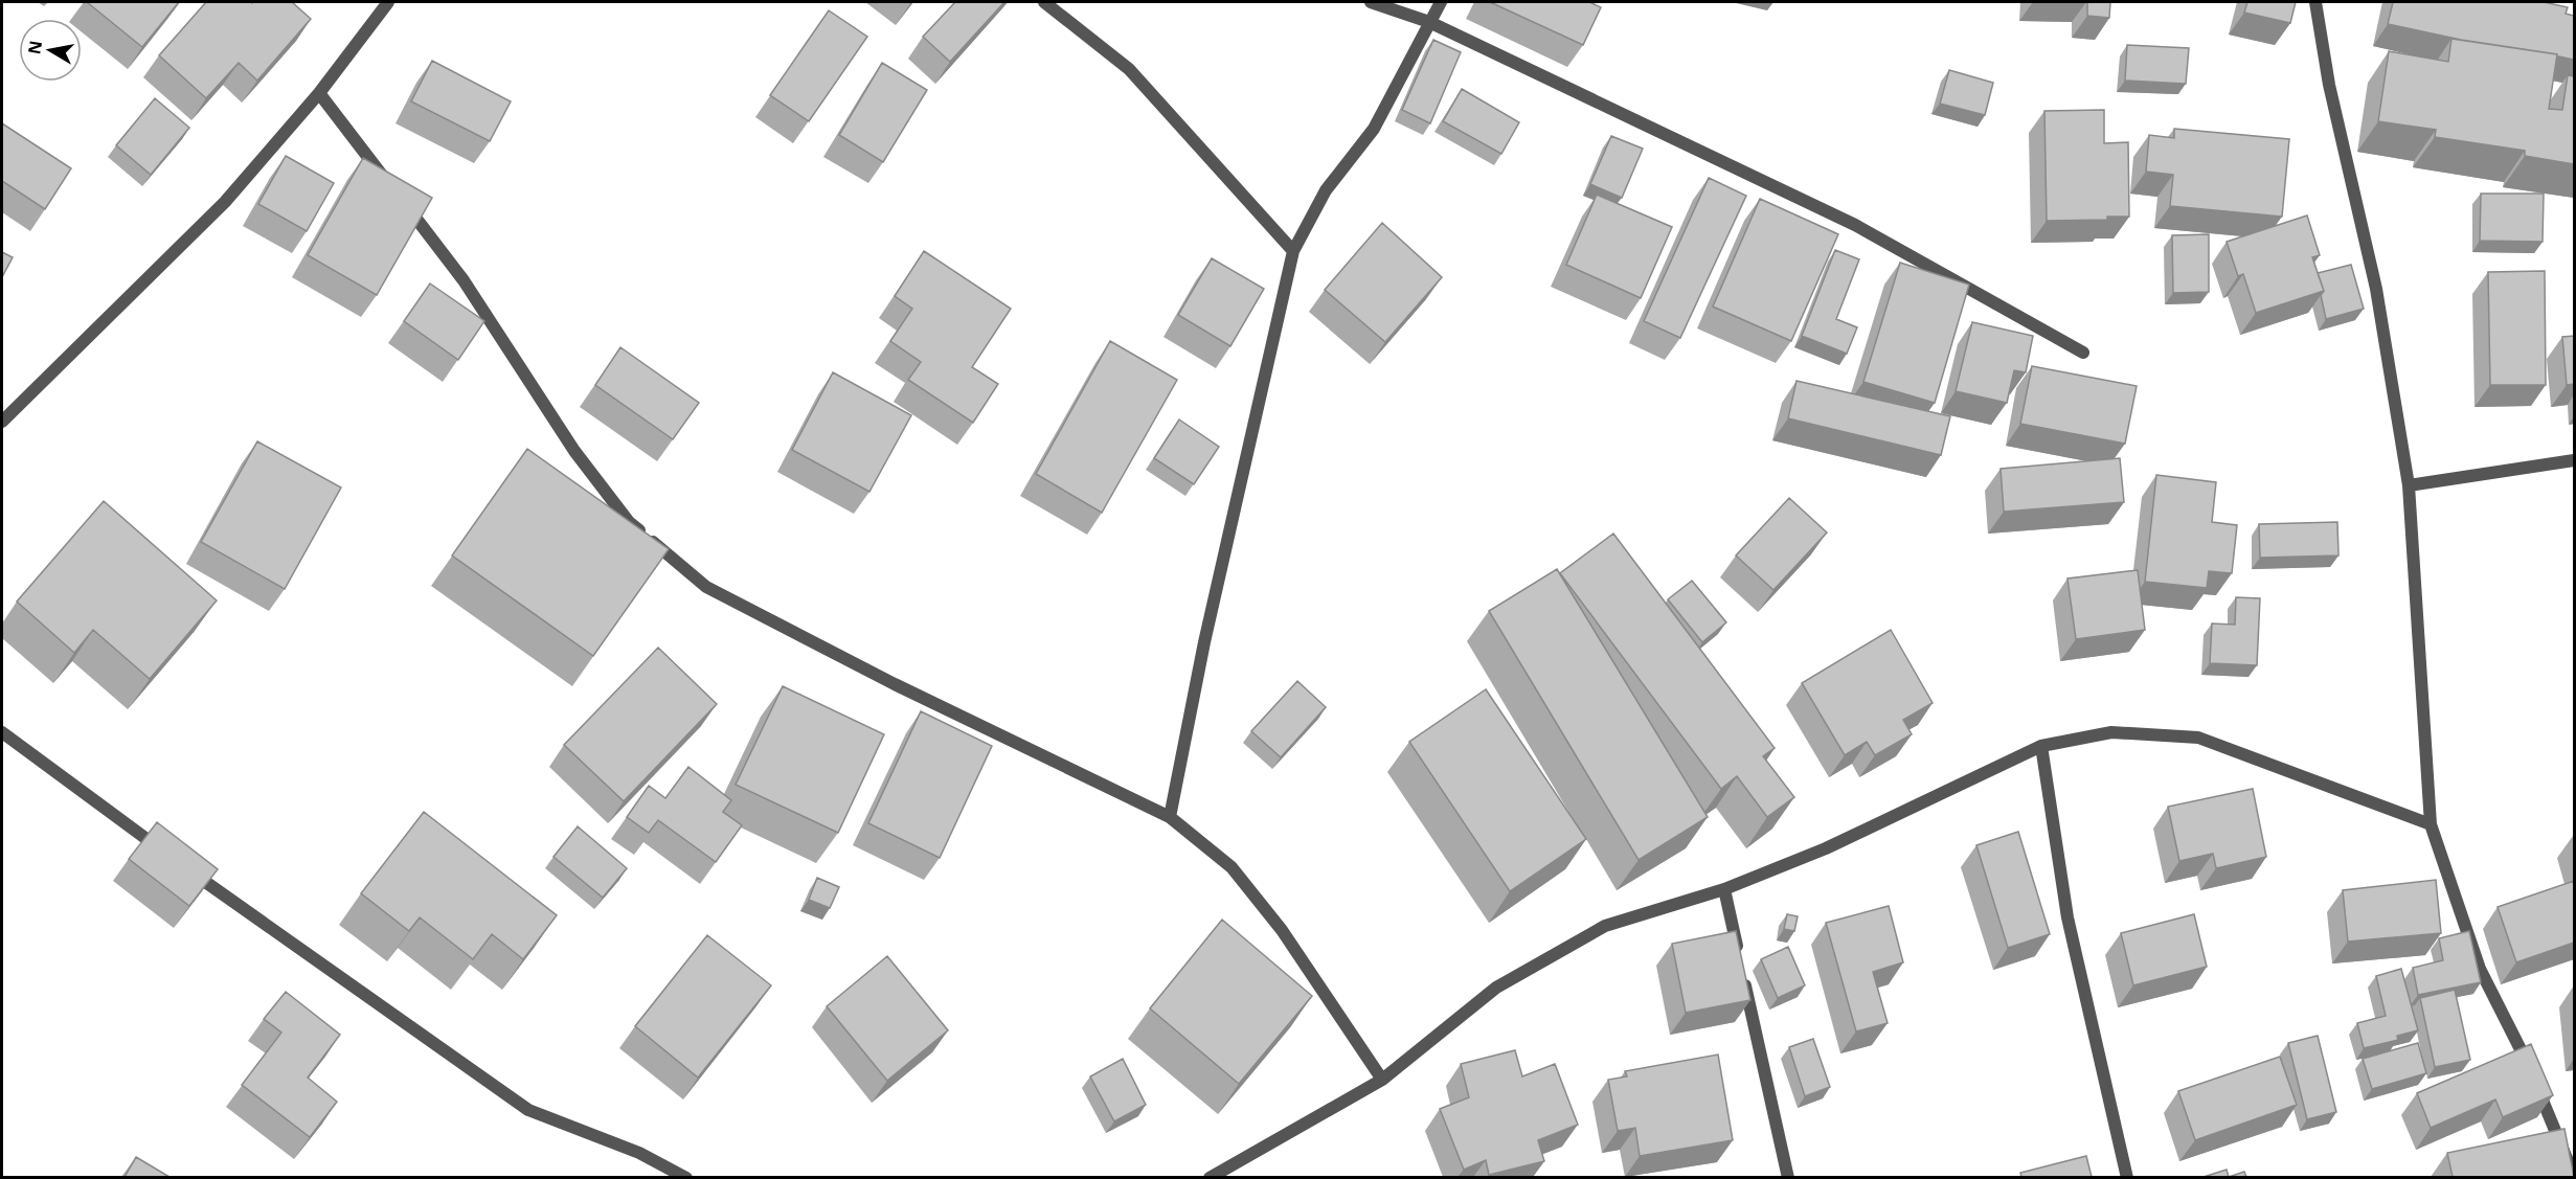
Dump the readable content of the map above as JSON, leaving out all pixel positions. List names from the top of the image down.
{
  "north": "left"
}
